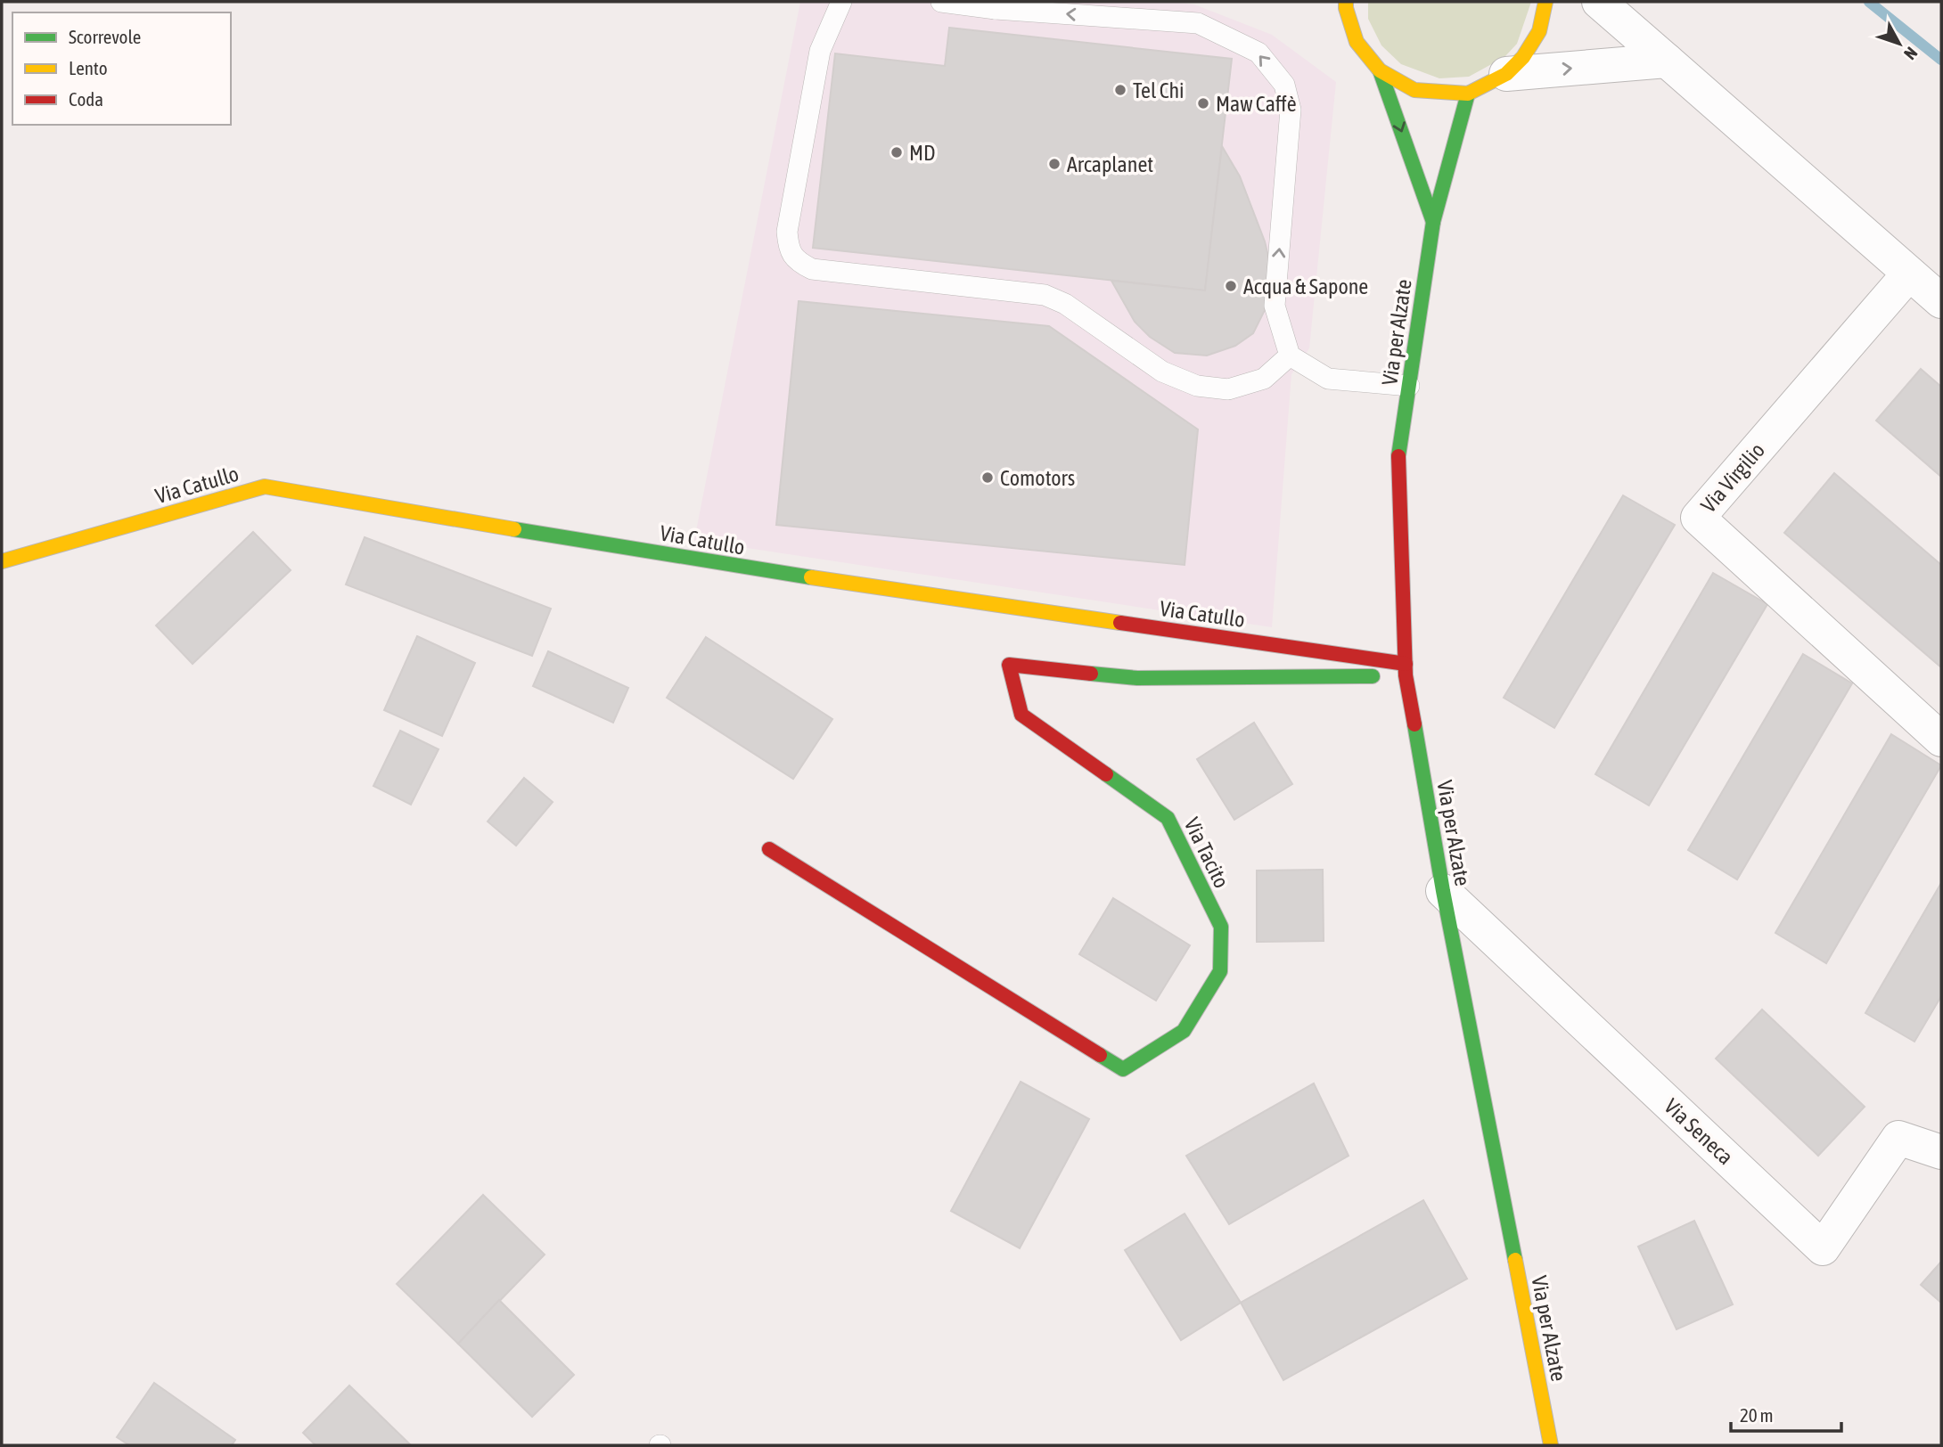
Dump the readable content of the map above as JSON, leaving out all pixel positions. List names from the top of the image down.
{
  "streets": {
    "street": [
      "Via per Alzate",
      "Via Virgilio",
      "Via Catullo",
      "Via Tacito",
      "Via Seneca"
    ]
  },
  "crossings": [
    ["Via per Alzate", "Via Catullo"],
    ["Via per Alzate", "Via Tacito"],
    ["Via per Alzate", "Via Seneca"],
    ["Via Catullo", "Via Tacito"]
  ],
  "places": [
    "Tel Chi",
    "Maw Caffè",
    "MD",
    "Arcaplanet",
    "Acqua & Sapone",
    "Comotors"
  ],
  "legend": ["Scorrevole", "Lento", "Coda"],
  "scale_bar": "20 m",
  "north": "bottom right"
}
